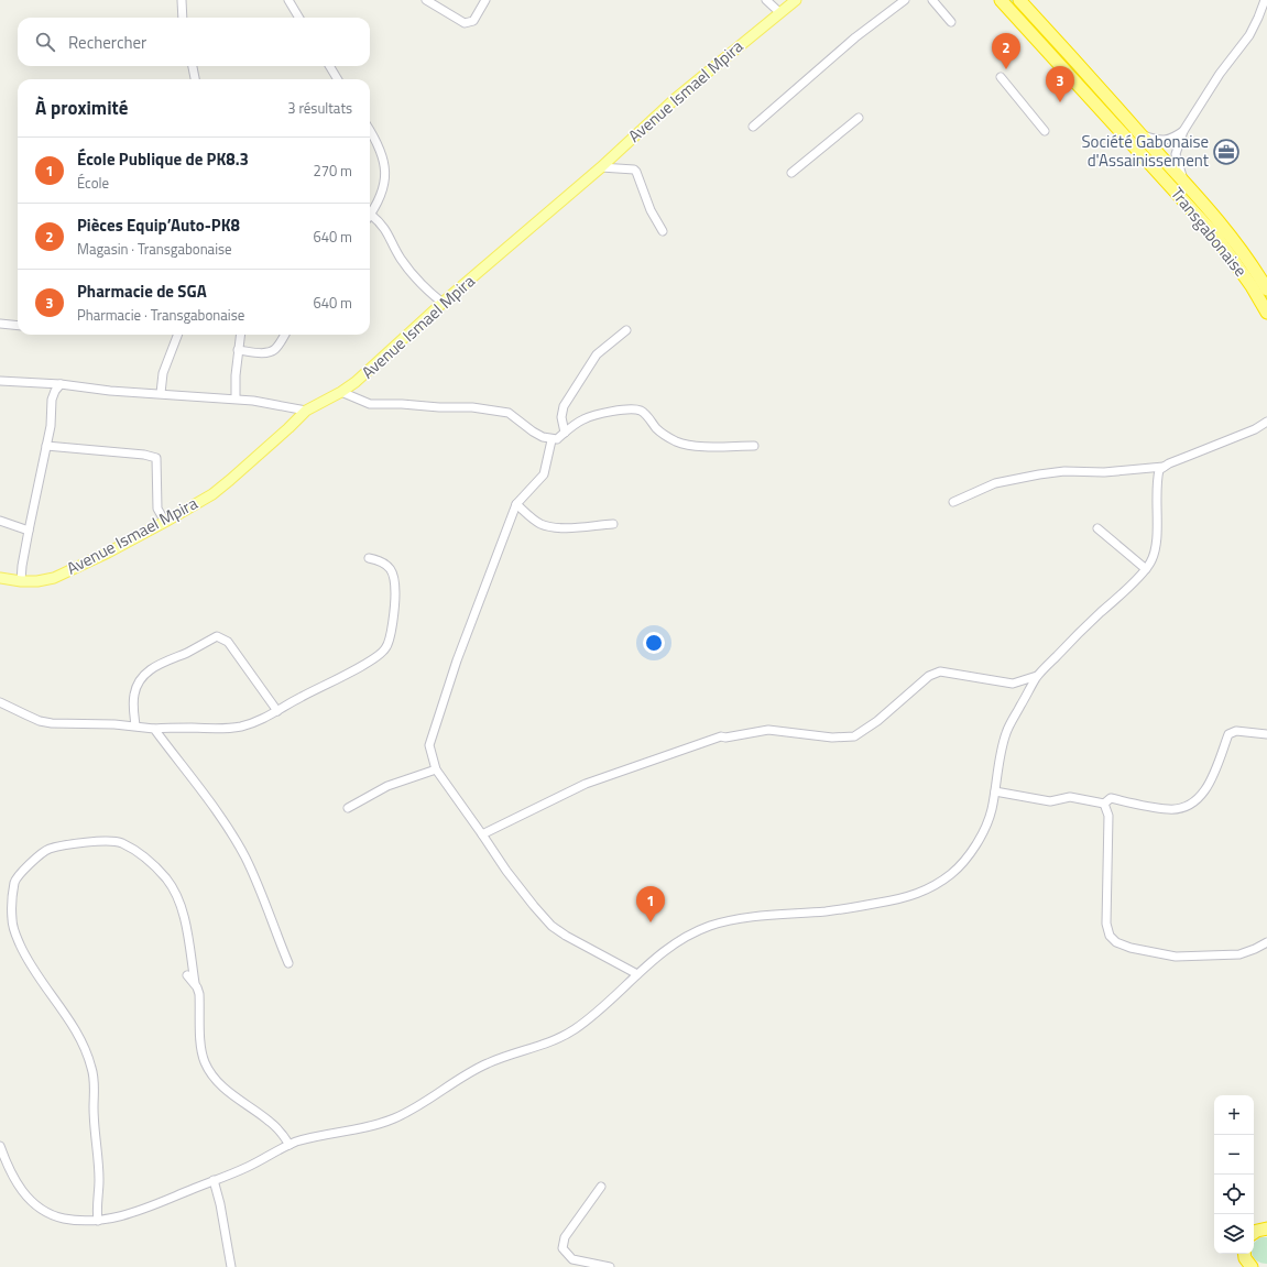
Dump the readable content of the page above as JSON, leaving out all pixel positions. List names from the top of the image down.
{
  "streets": {
    "highway": ["Transgabonaise"],
    "main road": ["Avenue Ismael Mpira"]
  },
  "places": {
    "office": ["Société Gabonaise d'Assainissement"]
  },
  "page": {
    "search": "Rechercher",
    "pins": ["2", "3", "1"],
    "heading": ["À proximité", "3 résultats"],
    "list": [
      {
        "mark": "1",
        "name": "École Publique de PK8.3",
        "note": "École",
        "value": "270 m"
      },
      {
        "mark": "2",
        "name": "Pièces Equip’Auto-PK8",
        "note": "Magasin · Transgabonaise",
        "value": "640 m"
      },
      {
        "mark": "3",
        "name": "Pharmacie de SGA",
        "note": "Pharmacie · Transgabonaise",
        "value": "640 m"
      }
    ],
    "map_buttons": ["+", "−"]
  }
}
